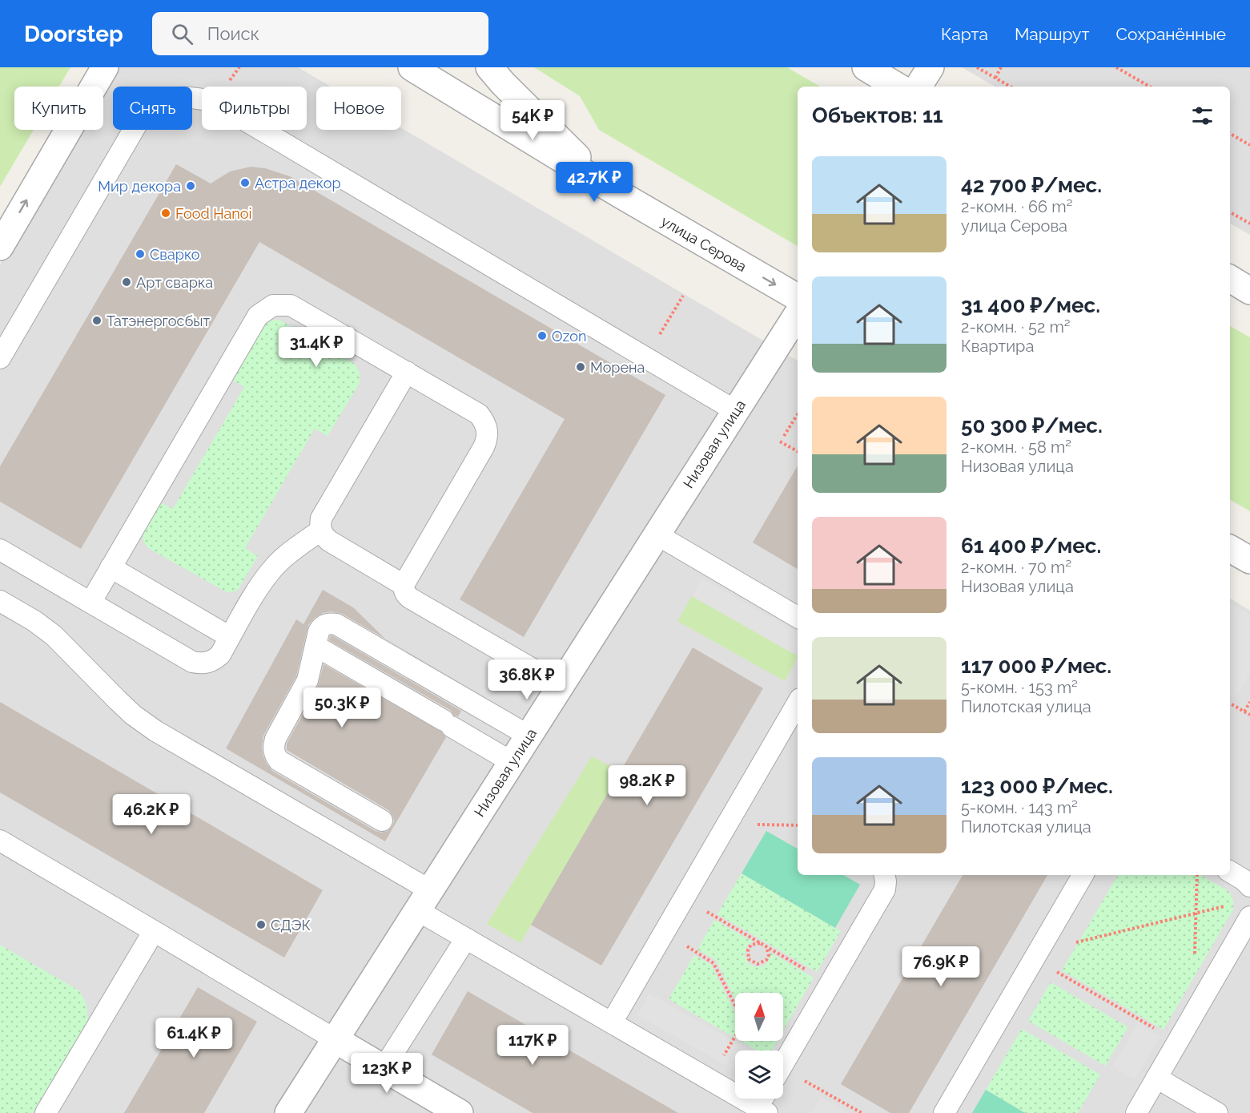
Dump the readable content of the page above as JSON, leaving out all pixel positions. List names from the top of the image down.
{
  "streets": {
    "street": ["улица Серова", "Низовая улица"]
  },
  "one_way": ["улица Серова"],
  "places": [
    "Астра декор",
    "Мир декора",
    "Food Hanoi",
    "Сварко",
    "Арт сварка",
    "Татэнергосбыт",
    "Ozon",
    "Морена",
    "СДЭК"
  ],
  "north": "top",
  "page": {
    "header": "Doorstep",
    "search": "Поиск",
    "nav": ["Карта", "Маршрут", "Сохранённые"],
    "chip": [
      "Купить",
      "Снять",
      "Фильтры",
      "Новое"
    ],
    "heading": "Объектов: 11",
    "price": [
      "54K ₽",
      "42.7K ₽",
      "31.4K ₽",
      "36.8K ₽",
      "50.3K ₽",
      "98.2K ₽",
      "46.2K ₽",
      "76.9K ₽",
      "61.4K ₽",
      "117K ₽",
      "123K ₽"
    ],
    "list": [
      {
        "name": "42 700 ₽/мес.",
        "note": "2-комн. · 66 m² · улица Серова"
      },
      {
        "name": "31 400 ₽/мес.",
        "note": "2-комн. · 52 m² · Квартира"
      },
      {
        "name": "50 300 ₽/мес.",
        "note": "2-комн. · 58 m² · Низовая улица"
      },
      {
        "name": "61 400 ₽/мес.",
        "note": "2-комн. · 70 m² · Низовая улица"
      },
      {
        "name": "117 000 ₽/мес.",
        "note": "5-комн. · 153 m² · Пилотская улица"
      },
      {
        "name": "123 000 ₽/мес.",
        "note": "5-комн. · 143 m² · Пилотская улица"
      }
    ]
  }
}
